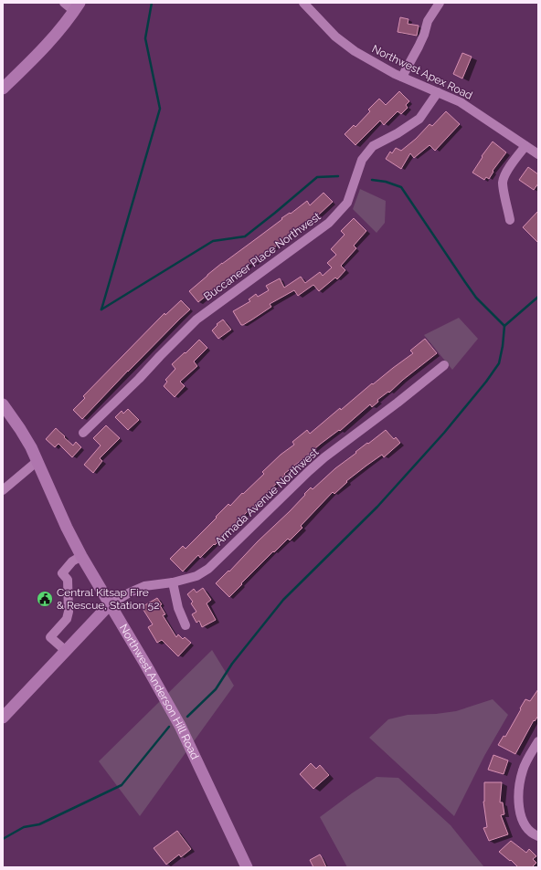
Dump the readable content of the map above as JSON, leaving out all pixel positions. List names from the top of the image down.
{
  "streets": {
    "main road": ["Northwest Anderson Hill Road"],
    "street": ["Northwest Apex Road", "Buccaneer Place Northwest", "Armada Avenue Northwest"]
  },
  "crossings": [
    ["Northwest Apex Road", "Buccaneer Place Northwest"],
    ["Armada Avenue Northwest", "Northwest Anderson Hill Road"]
  ],
  "places": {
    "public building": ["Central Kitsap Fire & Rescue, Station 52"]
  }
}
